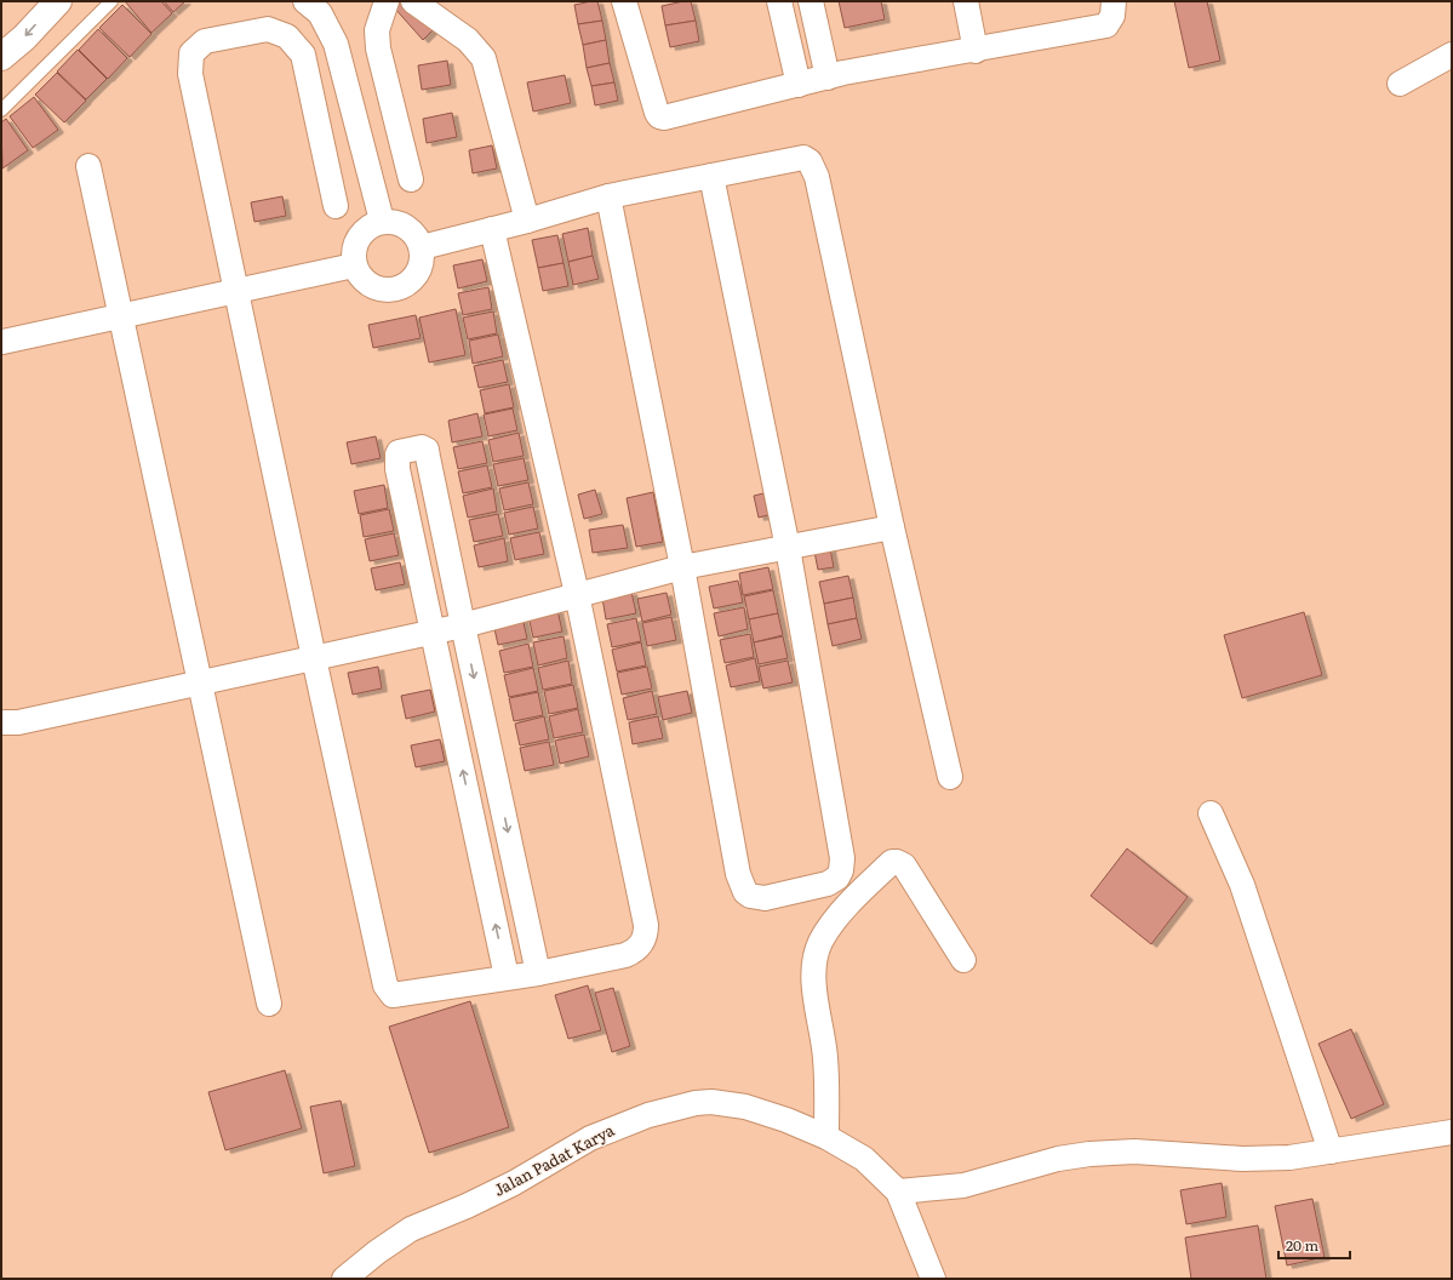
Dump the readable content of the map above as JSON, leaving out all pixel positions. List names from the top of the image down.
{
  "streets": {
    "street": ["Jalan Padat Karya"]
  },
  "scale_bar": "20 m"
}
